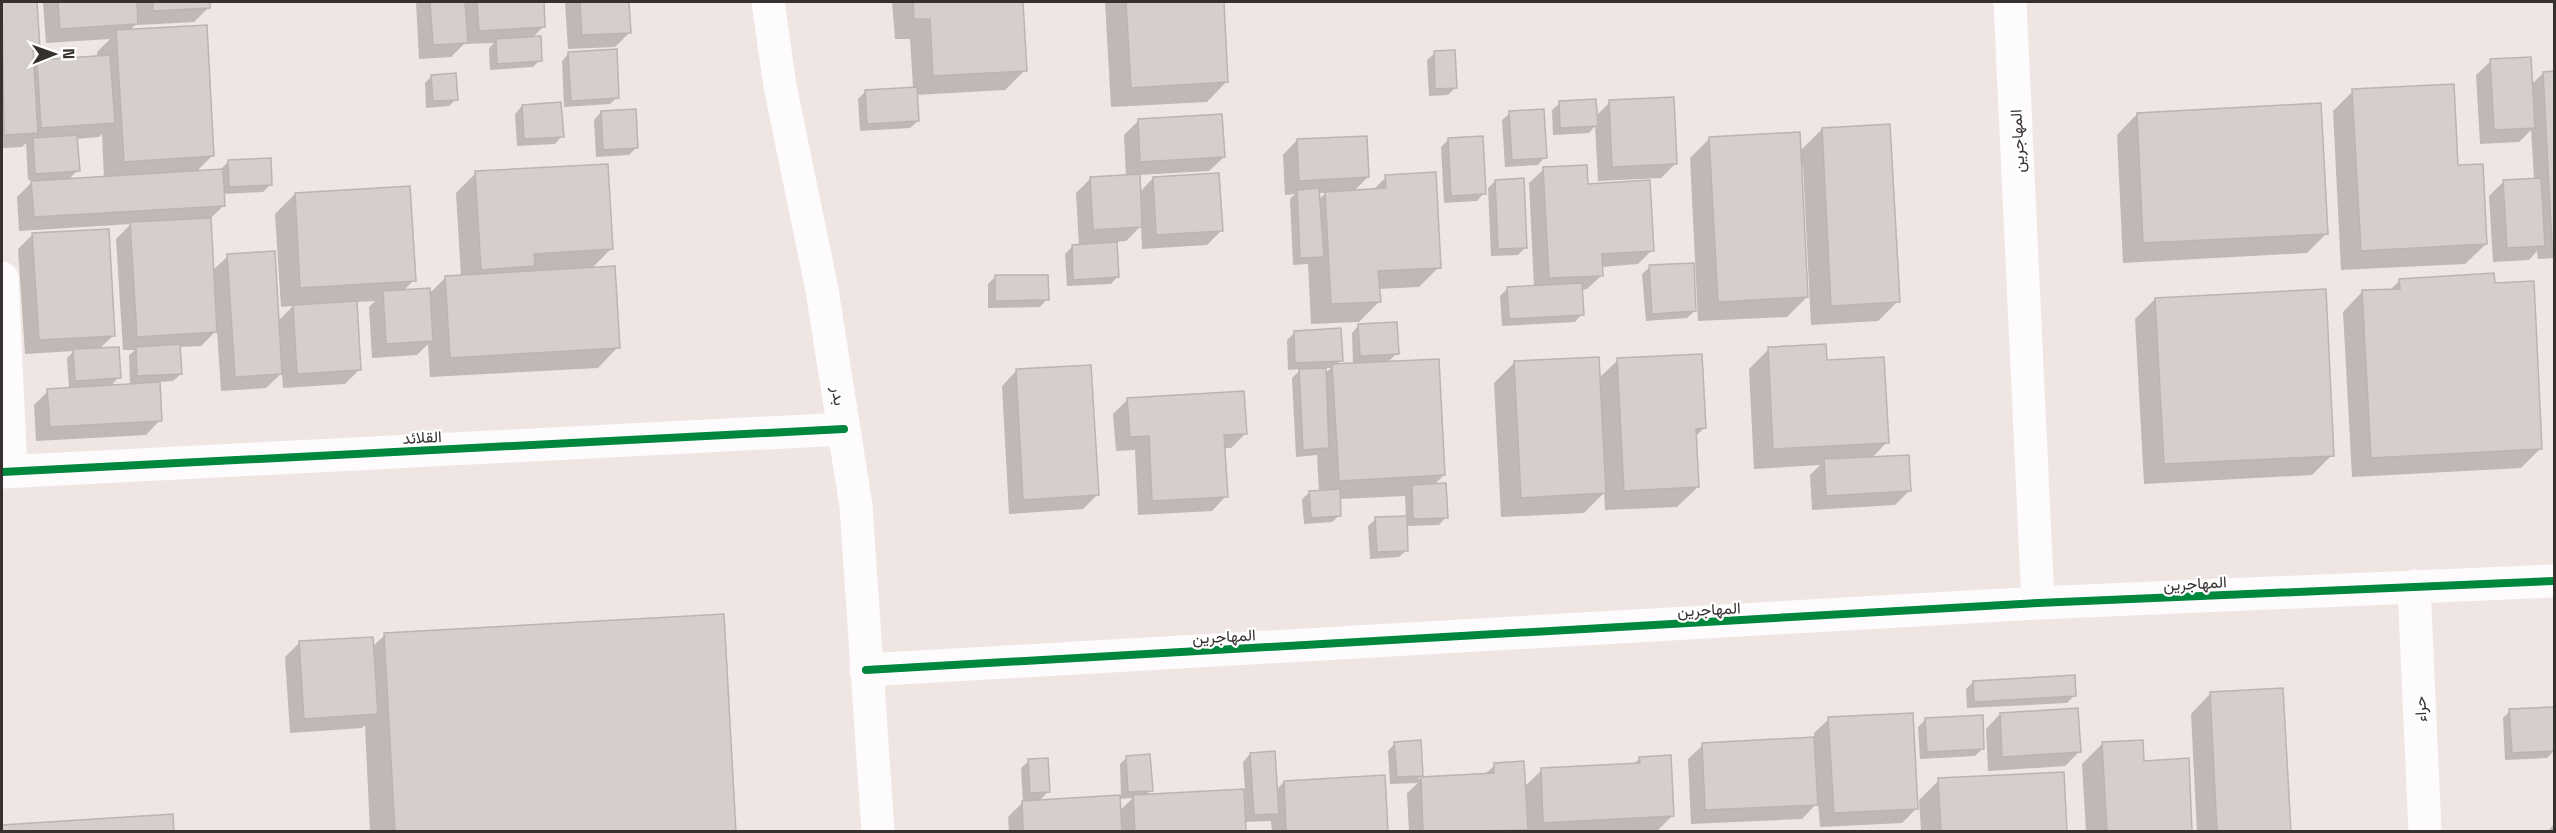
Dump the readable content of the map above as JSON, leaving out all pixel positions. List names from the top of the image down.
{
  "streets": {
    "street": [
      "المهاجرين",
      "بدر",
      "القلائد",
      "حراء"
    ]
  },
  "crossings": [
    ["المهاجرين", "بدر"],
    ["المهاجرين", "حراء"],
    ["بدر", "القلائد"]
  ],
  "north": "right"
}
